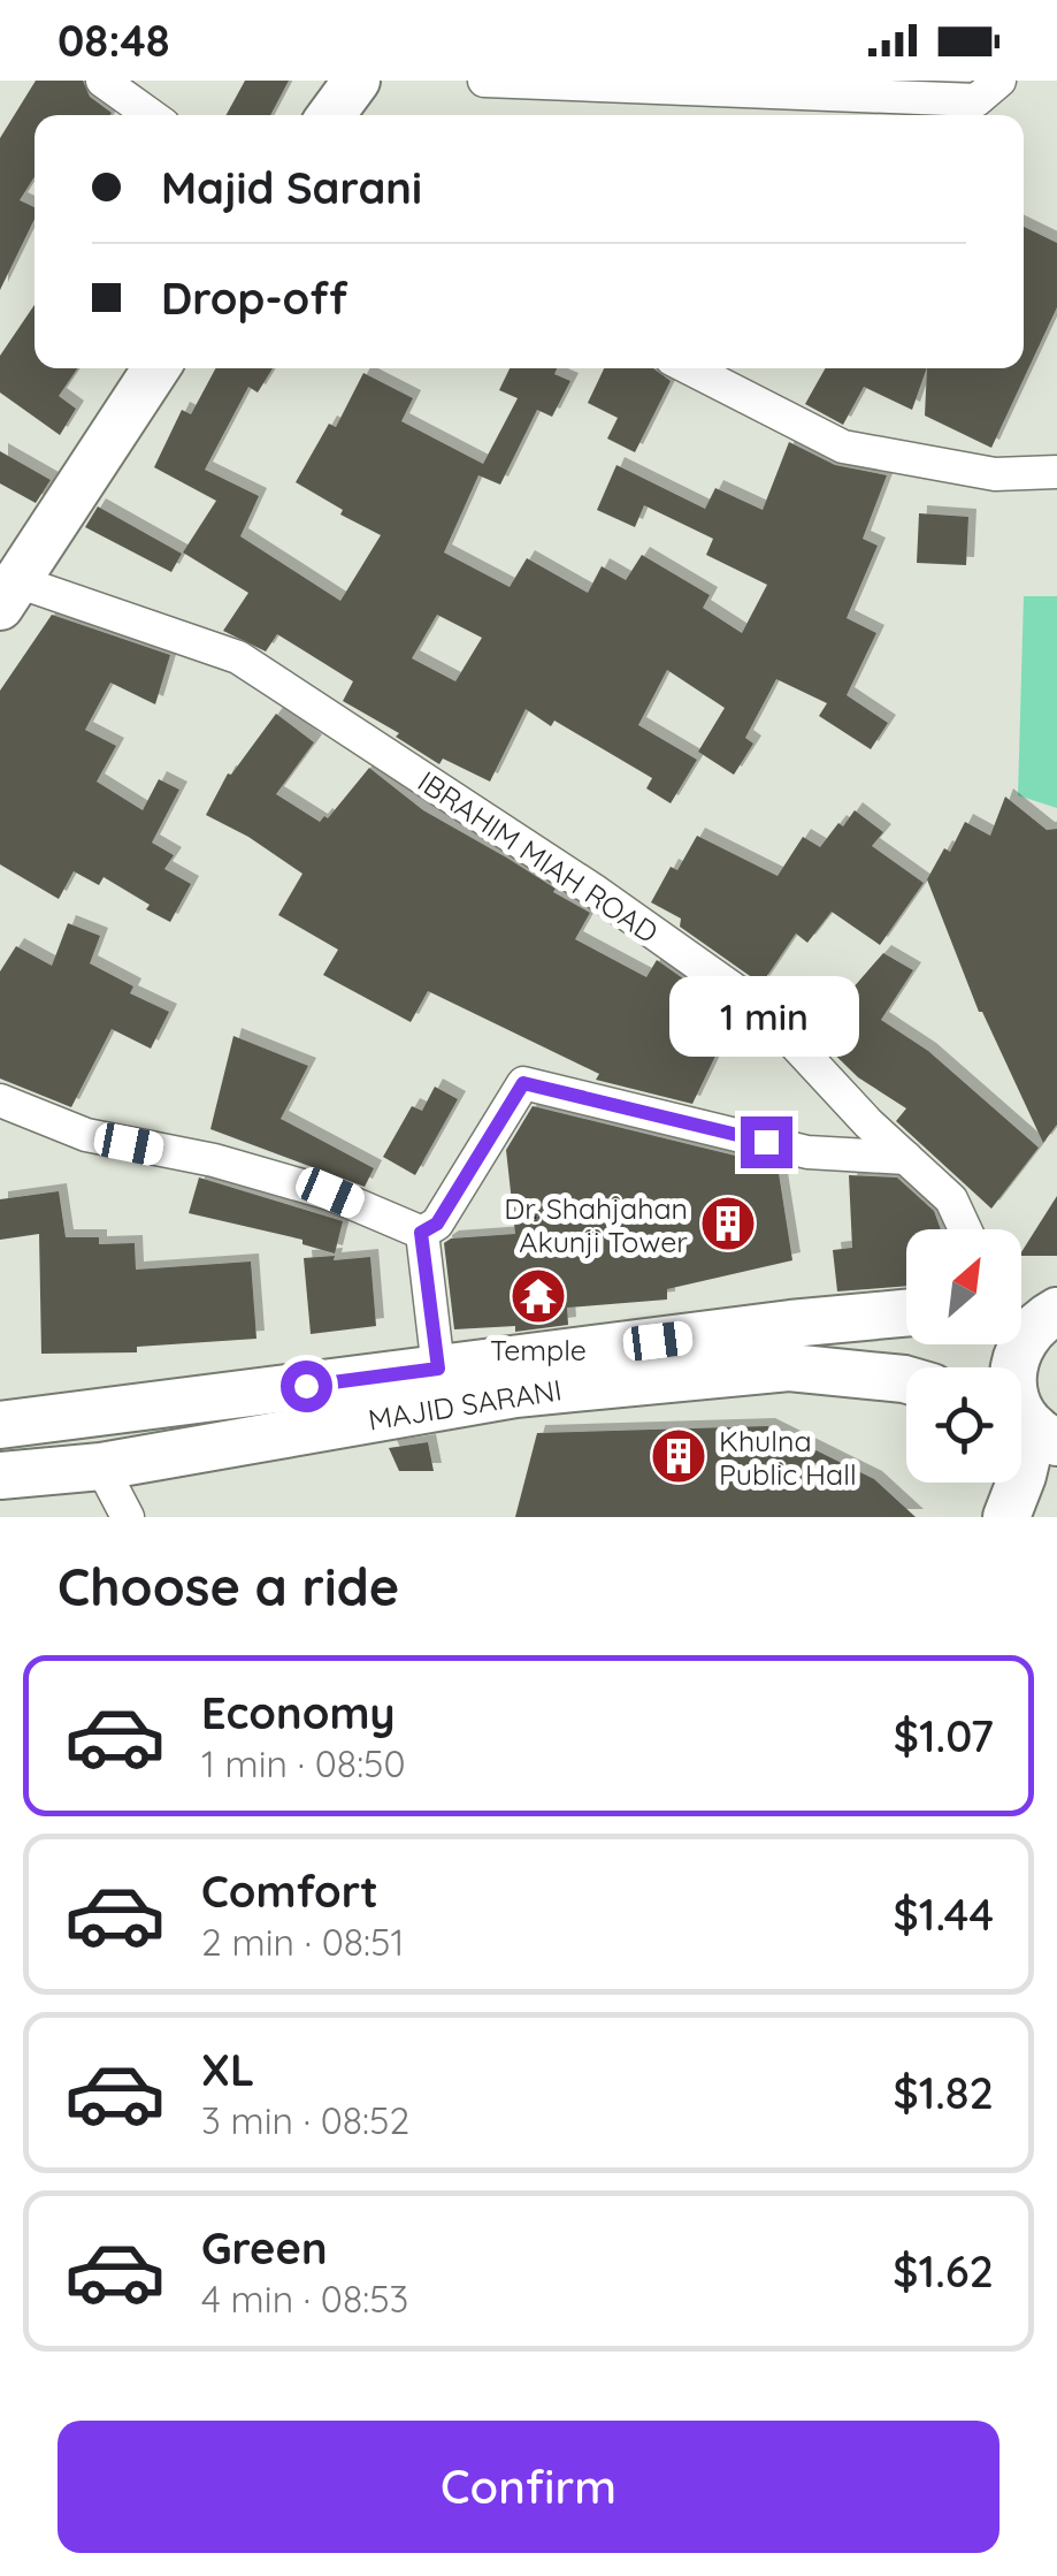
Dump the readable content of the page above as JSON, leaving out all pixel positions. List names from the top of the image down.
{
  "streets": {
    "main road": ["MAJID SARANI"],
    "street": ["IBRAHIM MIAH ROAD"]
  },
  "places": {
    "building": ["Dr. Shahjahan Akunji Tower", "Khulna Public Hall"],
    "temple": ["Temple"]
  },
  "north": "top right",
  "page": {
    "status": "08:48",
    "banner": ["Majid Sarani", "Drop-off"],
    "bubble": "1 min",
    "heading": "Choose a ride",
    "list": [
      {
        "name": "Economy",
        "note": "1 min · 08:50",
        "value": "$1.07"
      },
      {
        "name": "Comfort",
        "note": "2 min · 08:51",
        "value": "$1.44"
      },
      {
        "name": "XL",
        "note": "3 min · 08:52",
        "value": "$1.82"
      },
      {
        "name": "Green",
        "note": "4 min · 08:53",
        "value": "$1.62"
      }
    ],
    "buttons": "Confirm"
  }
}
